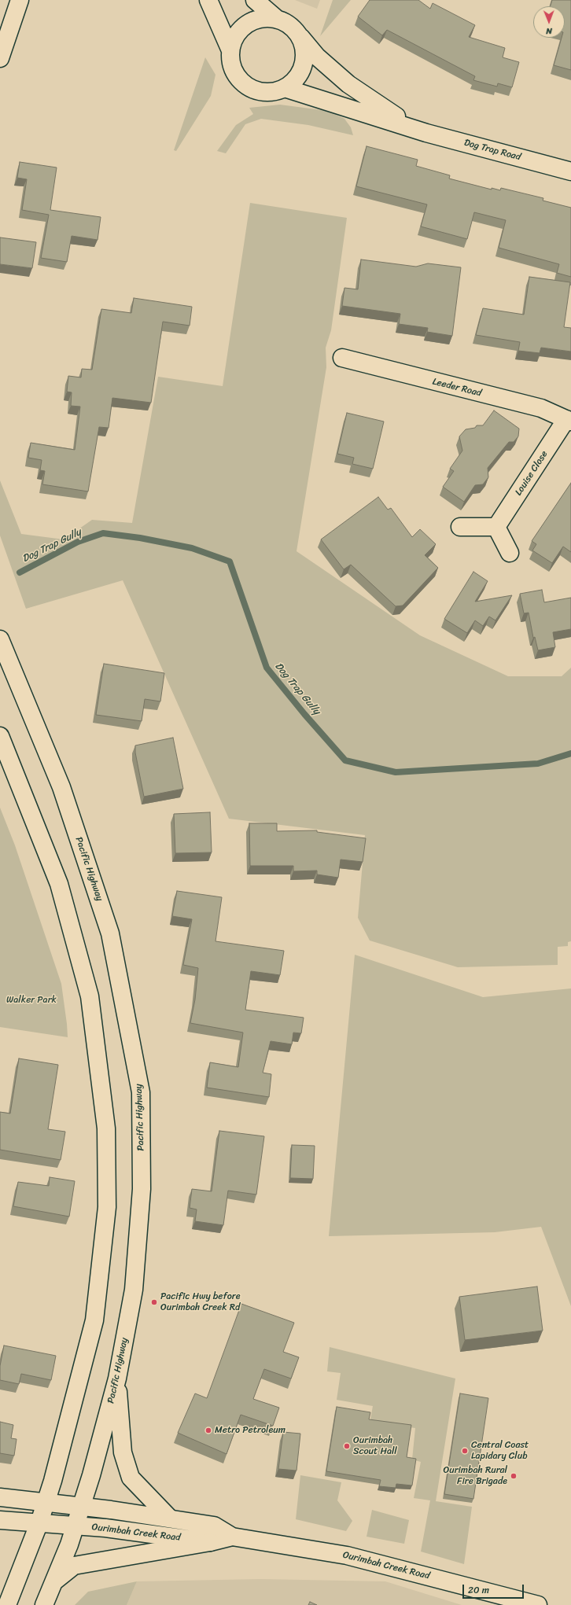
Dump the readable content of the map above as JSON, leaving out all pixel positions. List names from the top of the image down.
{
  "streets": {
    "main road": [
      "Dog Trap Road",
      "Leeder Road",
      "Louise Close",
      "Pacific Highway",
      "Ourimbah Creek Road"
    ]
  },
  "crossings": [
    ["Leeder Road", "Louise Close"],
    ["Pacific Highway", "Ourimbah Creek Road"]
  ],
  "water": ["Dog Trap Gully"],
  "parks": ["Walker Park"],
  "places": [
    "Pacific Hwy before Ourimbah Creek Rd",
    "Metro Petroleum",
    "Ourimbah Scout Hall",
    "Central Coast Lapidary Club",
    "Ourimbah Rural Fire Brigade"
  ],
  "scale_bar": "20 m",
  "north": "bottom"
}
